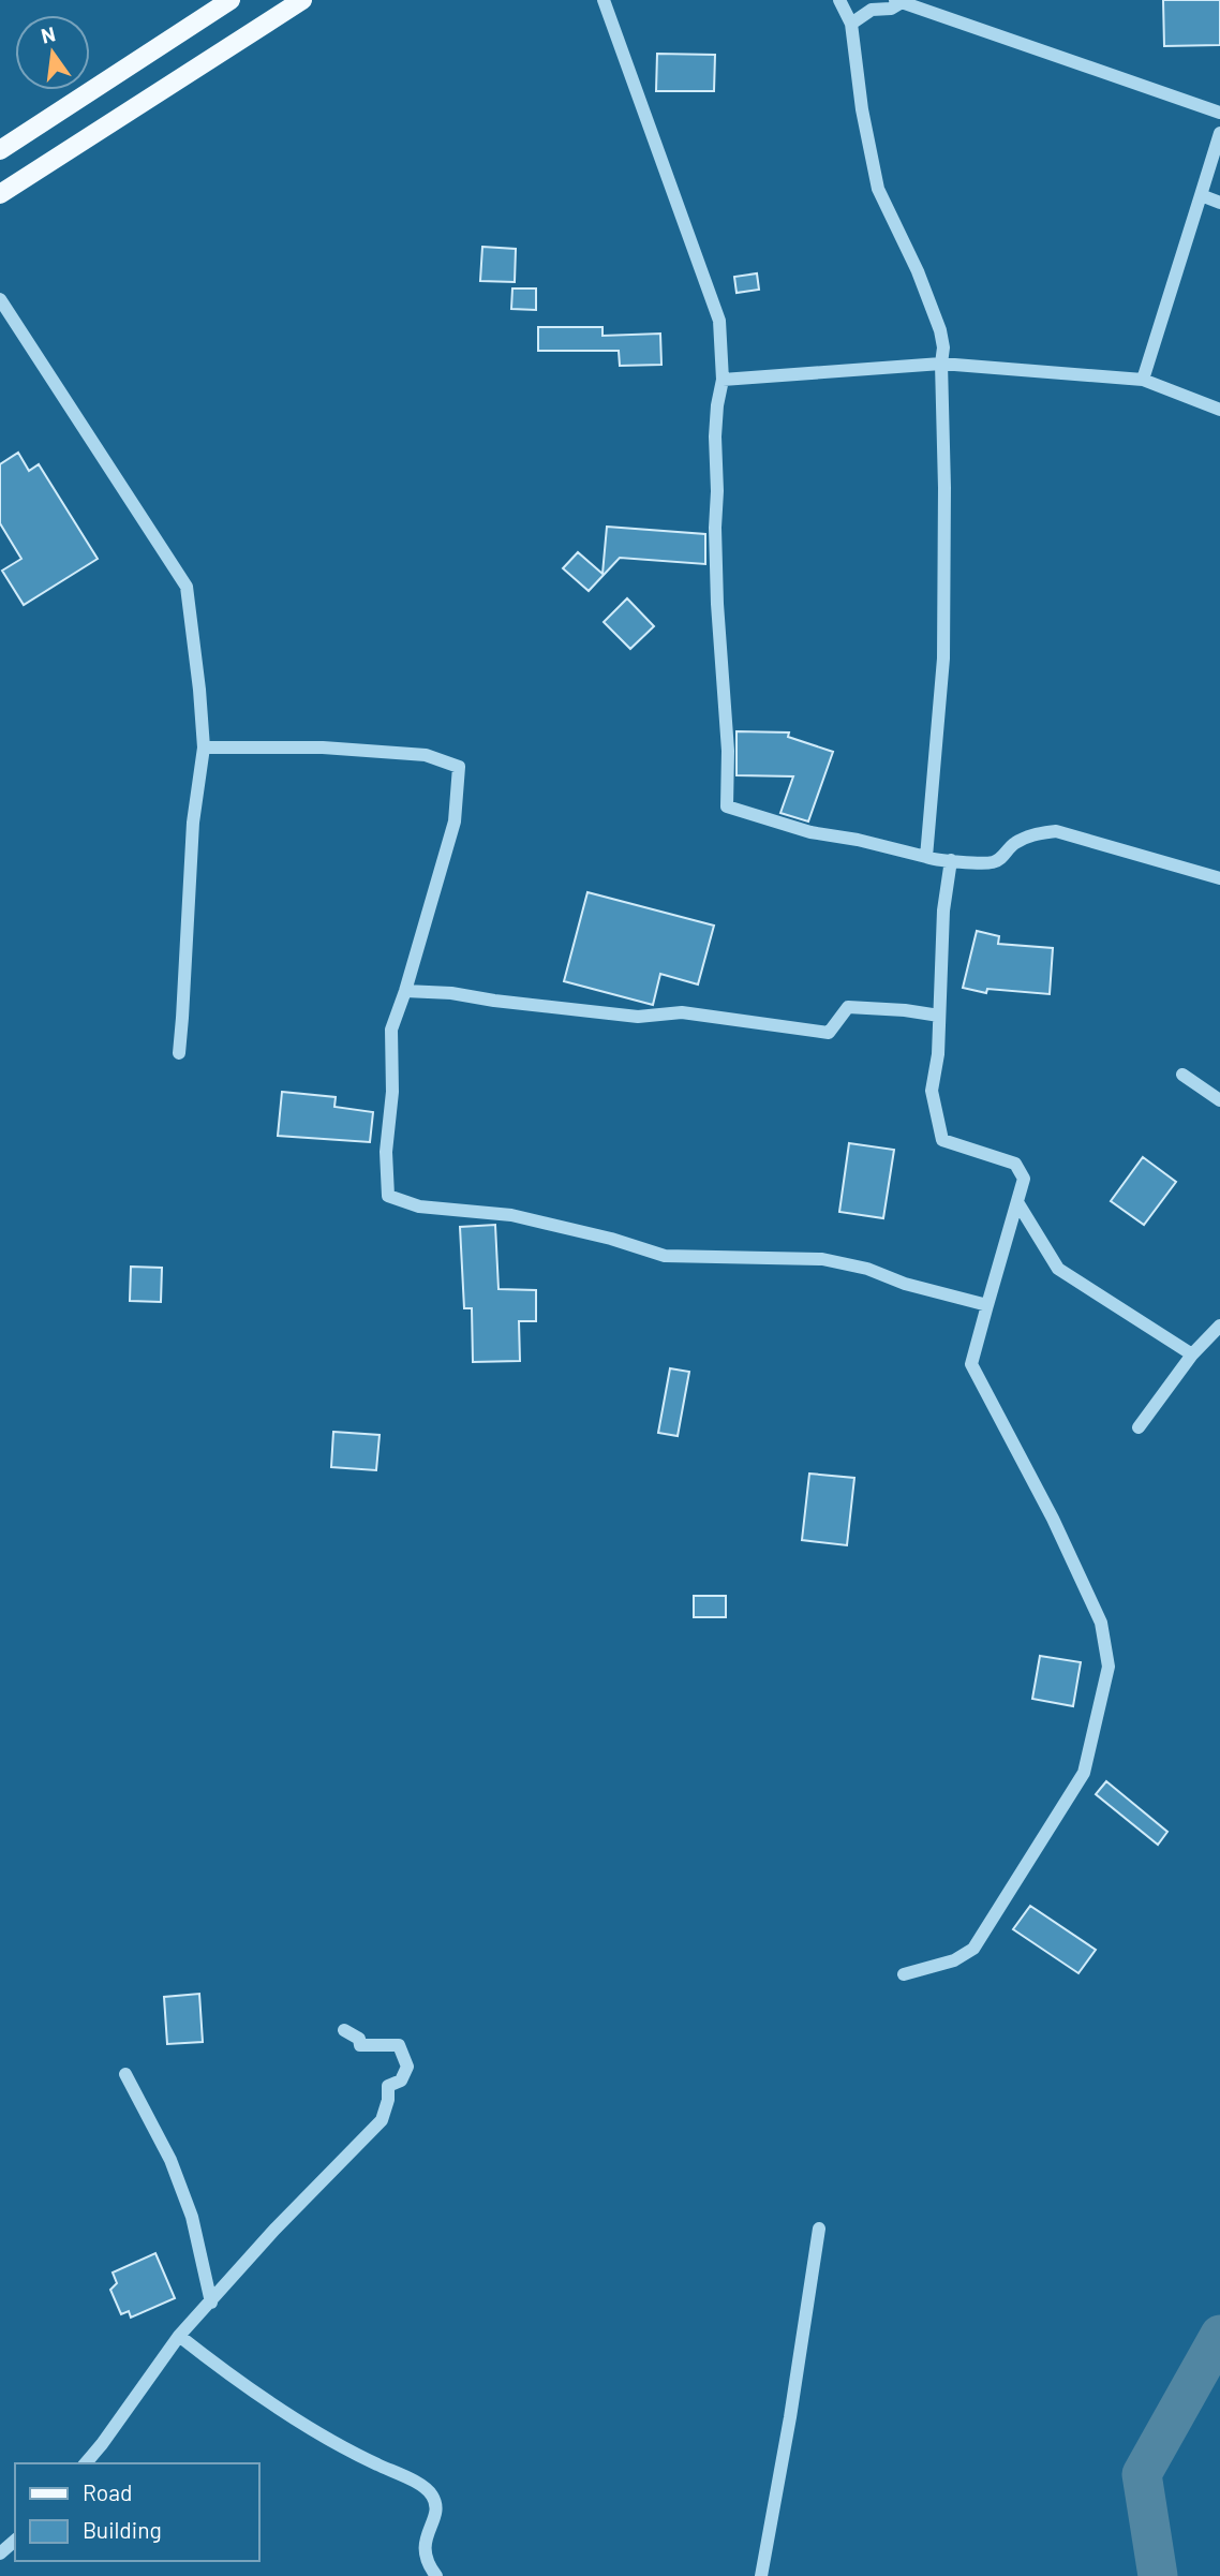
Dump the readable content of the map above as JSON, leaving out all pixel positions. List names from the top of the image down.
{
  "legend": ["Road", "Building"],
  "north": "top"
}
